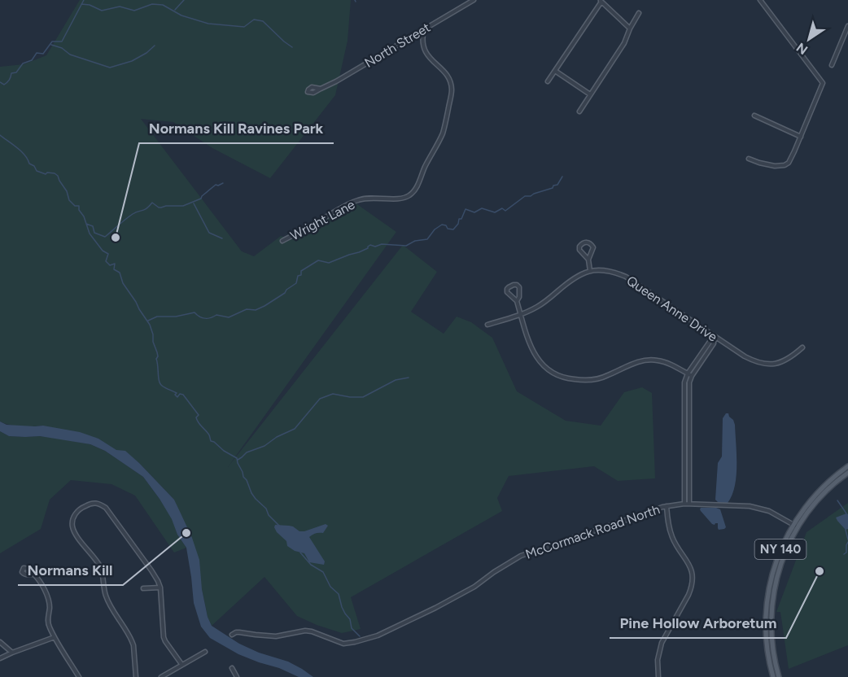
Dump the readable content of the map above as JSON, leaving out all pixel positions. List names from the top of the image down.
{
  "streets": {
    "main road": ["NY 140"],
    "street": [
      "North Street",
      "Wright Lane",
      "Queen Anne Drive",
      "McCormack Road North"
    ]
  },
  "crossings": [
    ["North Street", "Wright Lane"],
    ["McCormack Road North", "NY 140"]
  ],
  "places": ["Normans Kill Ravines Park", "Normans Kill", "Pine Hollow Arboretum"],
  "north": "bottom left"
}
